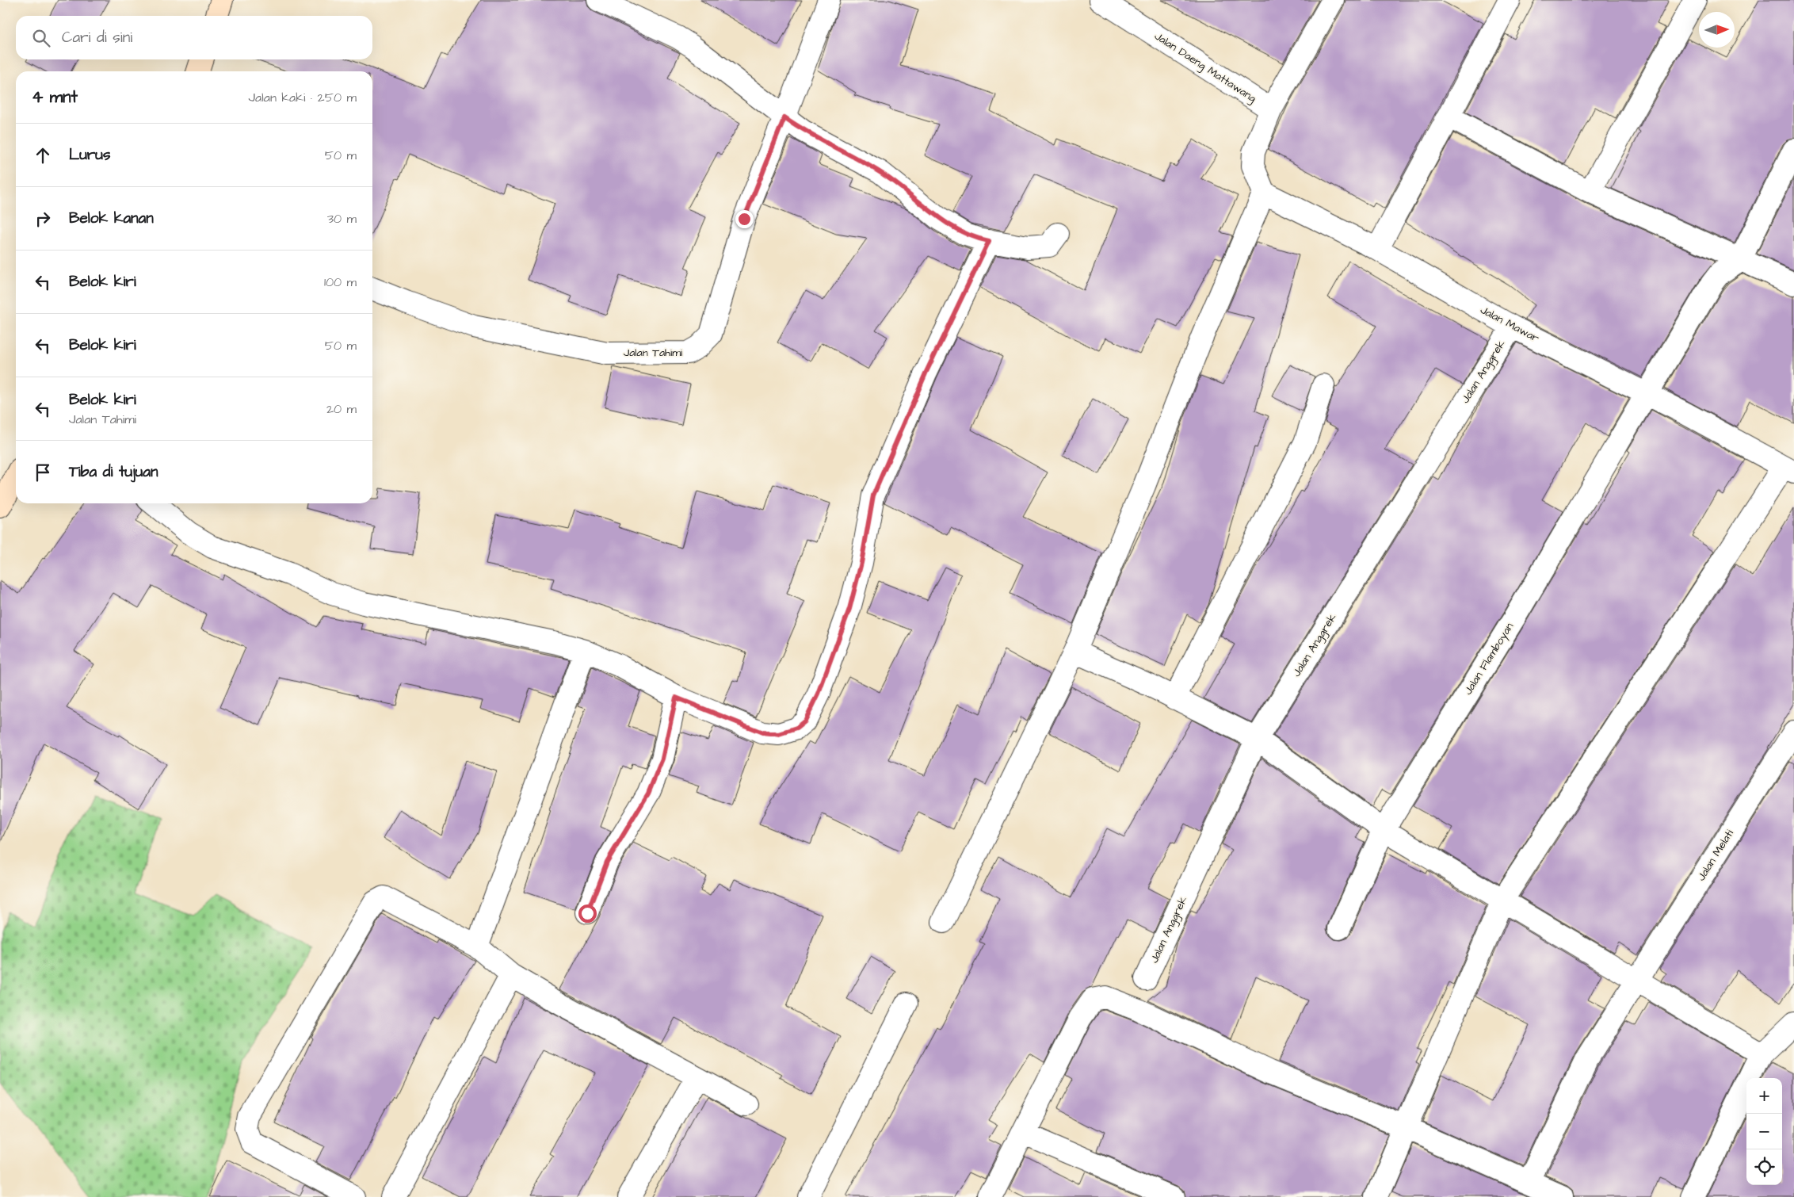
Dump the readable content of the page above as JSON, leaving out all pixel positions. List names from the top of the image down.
{
  "streets": {
    "street": [
      "Jalan Daeng Mattawang",
      "Jalan Mawar",
      "Jalan Tahimi",
      "Jalan Anggrek",
      "Jalan Flamboyan",
      "Jalan Melati"
    ]
  },
  "crossings": [
    ["Jalan Mawar", "Jalan Anggrek"],
    ["Jalan Mawar", "Jalan Flamboyan"]
  ],
  "north": "right",
  "page": {
    "search": "Cari di sini",
    "heading": ["4 mnt", "Jalan kaki · 250 m"],
    "list": [
      ["Lurus", "50 m"],
      ["Belok kanan", "30 m"],
      ["Belok kiri", "100 m"],
      ["Belok kiri", "50 m"],
      ["Belok kiri", "Jalan Tahimi", "20 m"],
      "Tiba di tujuan"
    ],
    "map_buttons": ["+", "−"]
  }
}
